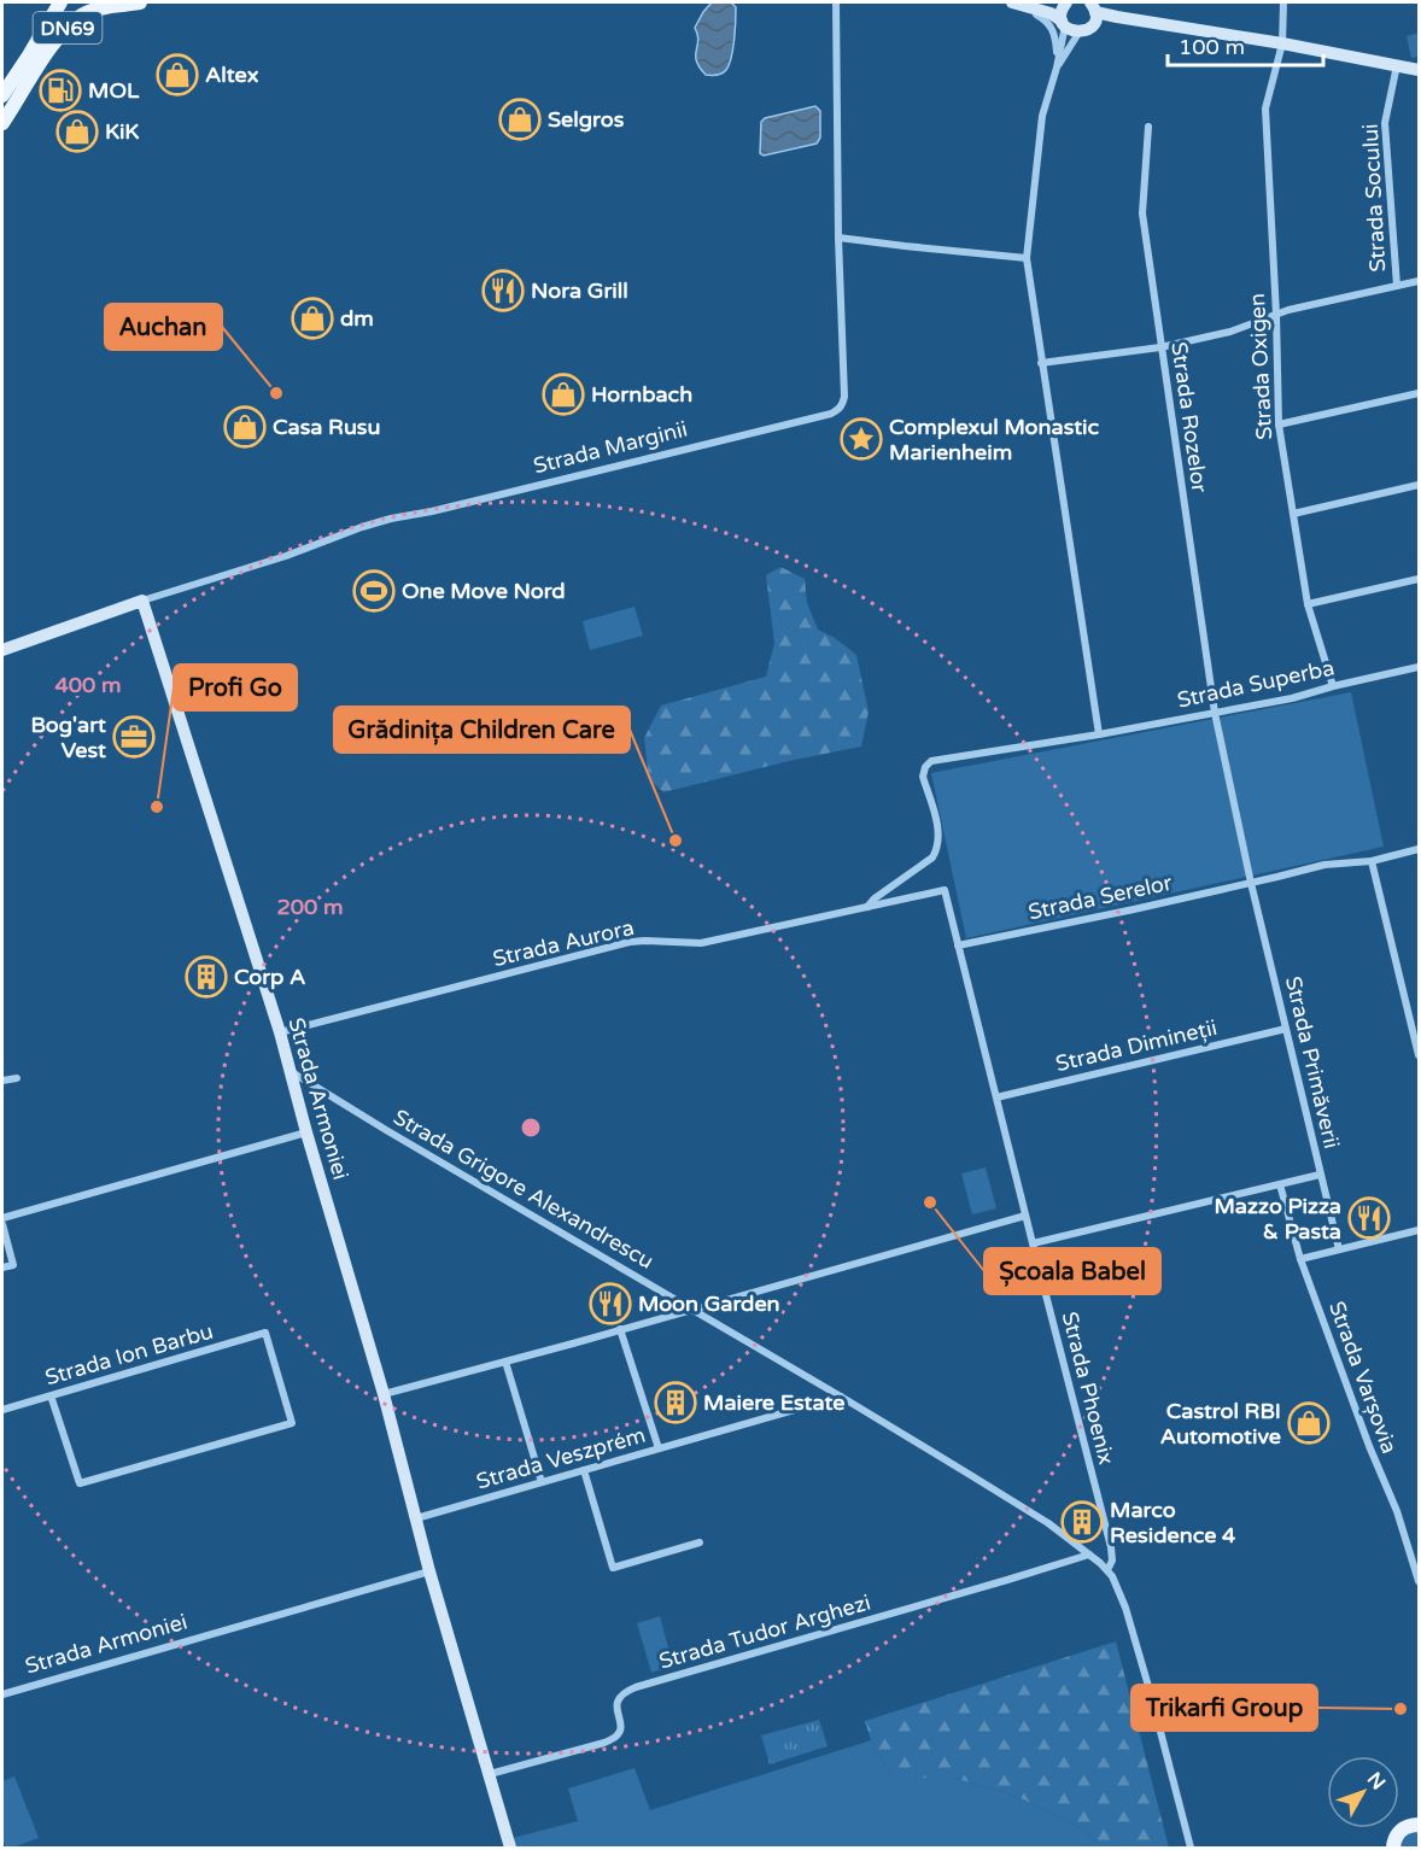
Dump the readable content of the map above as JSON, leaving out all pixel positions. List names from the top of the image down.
{
  "streets": {
    "main road": ["DN69"],
    "street": [
      "Strada Socului",
      "Strada Oxigen",
      "Strada Rozelor",
      "Strada Marginii",
      "Strada Superba",
      "Strada Serelor",
      "Strada Aurora",
      "Strada Dimineții",
      "Strada Primăverii",
      "Strada Armoniei",
      "Strada Grigore Alexandrescu",
      "Strada Ion Barbu",
      "Strada Varșovia",
      "Strada Phoenix",
      "Strada Veszprém",
      "Strada Tudor Arghezi"
    ]
  },
  "crossings": [
    ["Strada Oxigen", "Strada Superba"],
    ["Strada Rozelor", "Strada Superba"],
    ["Strada Rozelor", "Strada Serelor"],
    ["Strada Rozelor", "Strada Primăverii"],
    ["Strada Marginii", "Strada Armoniei"],
    ["Strada Superba", "Strada Aurora"],
    ["Strada Serelor", "Strada Primăverii"],
    ["Strada Serelor", "Strada Phoenix"],
    ["Strada Aurora", "Strada Armoniei"],
    ["Strada Aurora", "Strada Phoenix"],
    ["Strada Dimineții", "Strada Primăverii"],
    ["Strada Dimineții", "Strada Phoenix"],
    ["Strada Armoniei", "Strada Grigore Alexandrescu"],
    ["Strada Armoniei", "Strada Veszprém"],
    ["Strada Armoniei", "Strada Tudor Arghezi"],
    ["Strada Grigore Alexandrescu", "Strada Phoenix"],
    ["Strada Grigore Alexandrescu", "Strada Veszprém"],
    ["Strada Grigore Alexandrescu", "Strada Tudor Arghezi"]
  ],
  "places": {
    "shop": [
      "Altex",
      "Selgros",
      "KiK",
      "dm",
      "Hornbach",
      "Casa Rusu",
      "Castrol RBI Automotive"
    ],
    "fuel station": ["MOL"],
    "restaurant": ["Nora Grill", "Mazzo Pizza & Pasta", "Moon Garden"],
    "other": [
      "Auchan",
      "Profi Go",
      "Grădinița Children Care",
      "Școala Babel",
      "Trikarfi Group"
    ],
    "place": ["Complexul Monastic Marienheim"],
    "sports": ["One Move Nord"],
    "office": ["Bog'art Vest"],
    "building": ["Corp A", "Maiere Estate", "Marco Residence 4"]
  },
  "scale_bar": "100 m",
  "north": "top right",
  "rings": ["400 m", "200 m"]
}
